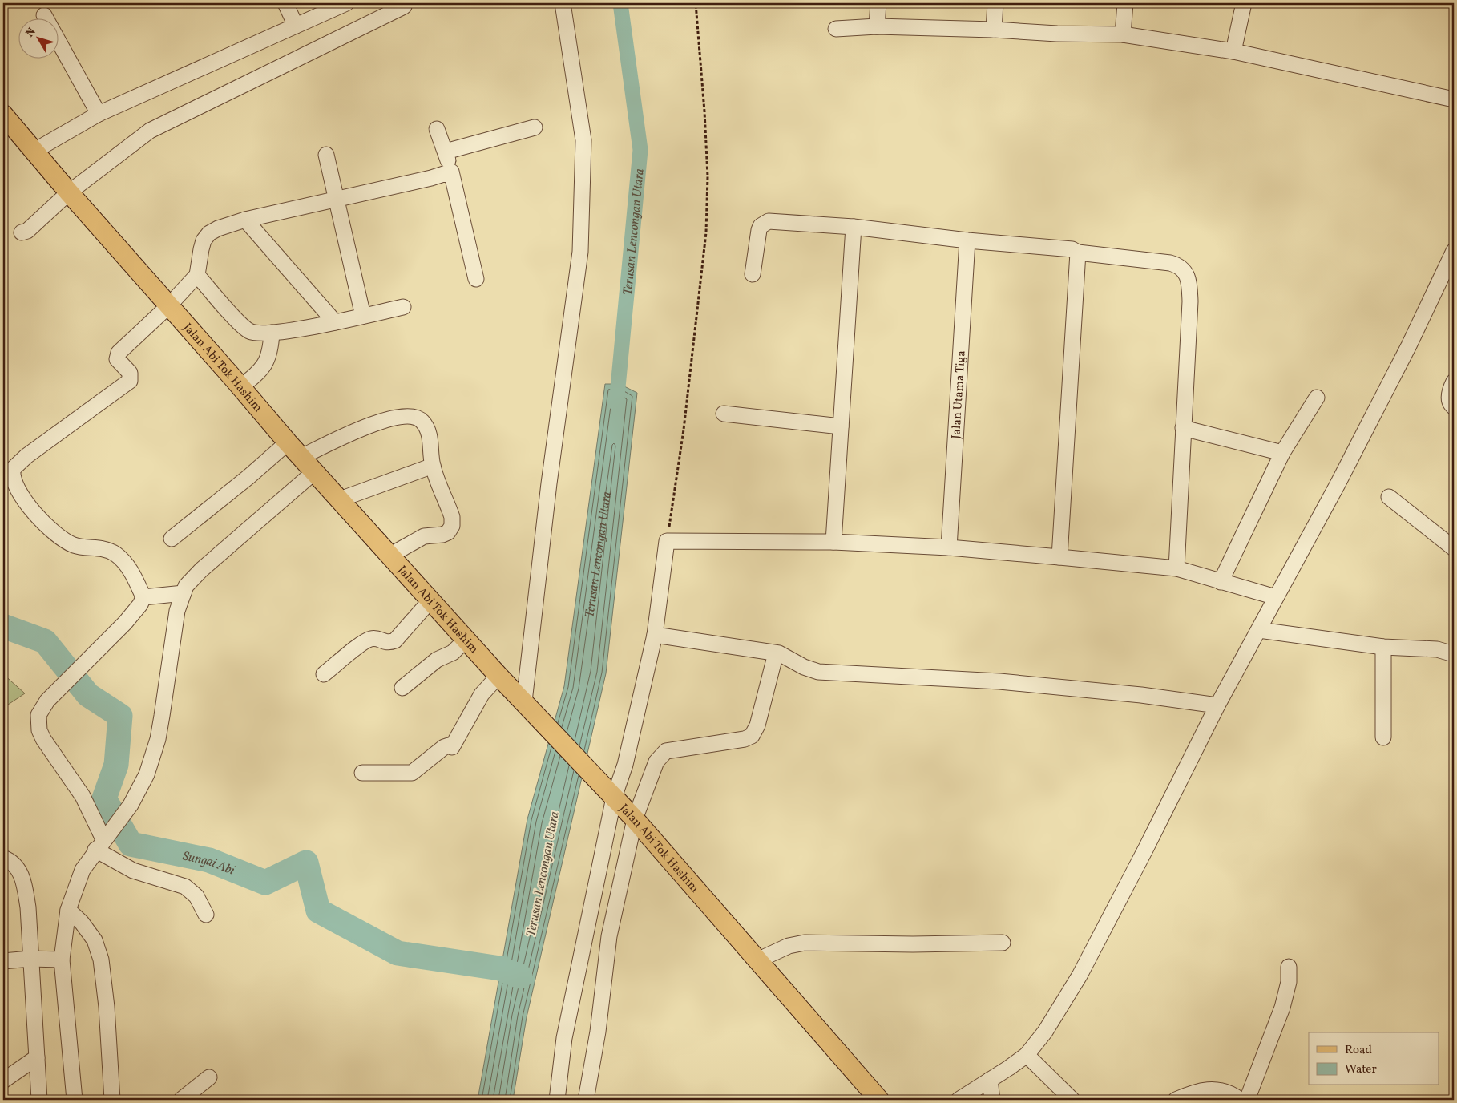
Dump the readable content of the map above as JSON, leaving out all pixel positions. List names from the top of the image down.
{
  "streets": {
    "main road": ["Jalan Abi Tok Hashim"],
    "street": ["Jalan Utama Tiga"]
  },
  "water": ["Terusan Lencongan Utara", "Sungai Abi"],
  "legend": ["Road", "Water"],
  "north": "top left"
}
